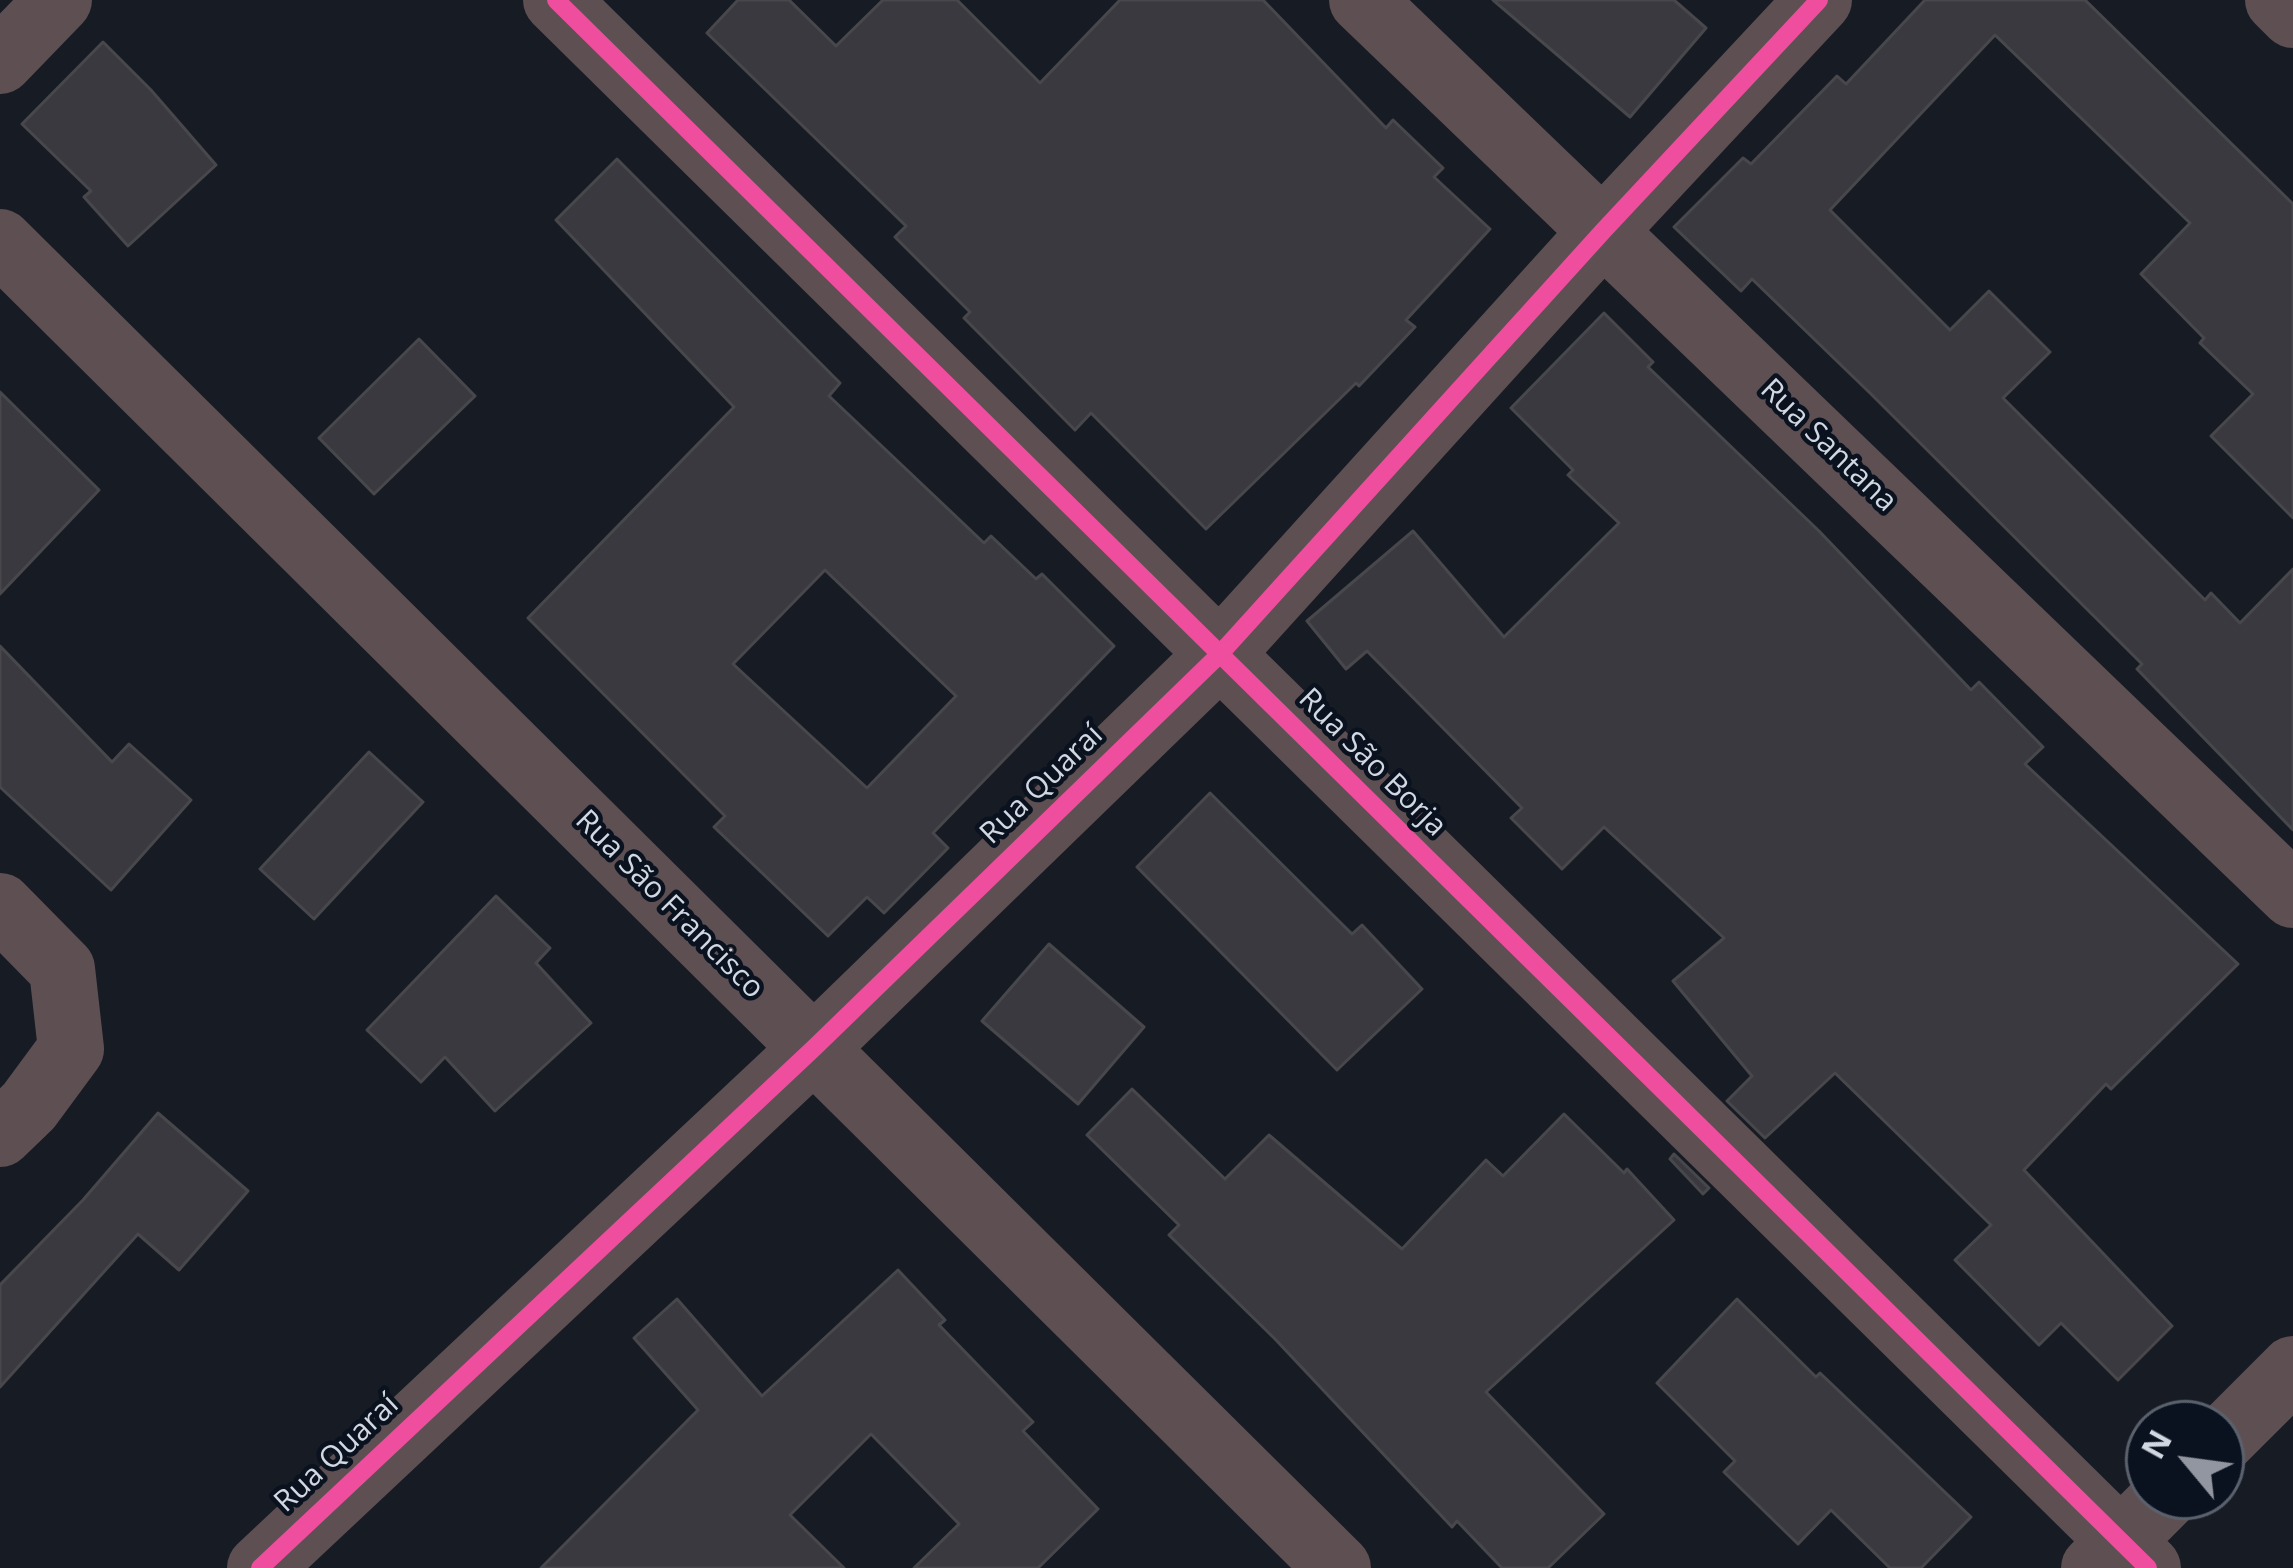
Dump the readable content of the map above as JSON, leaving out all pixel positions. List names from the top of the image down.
{
  "streets": {
    "street": [
      "Rua Santana",
      "Rua São Borja",
      "Rua Quaraí",
      "Rua São Francisco"
    ]
  },
  "crossings": [
    ["Rua Santana", "Rua Quaraí"],
    ["Rua São Borja", "Rua Quaraí"],
    ["Rua Quaraí", "Rua São Francisco"]
  ],
  "north": "top left"
}
